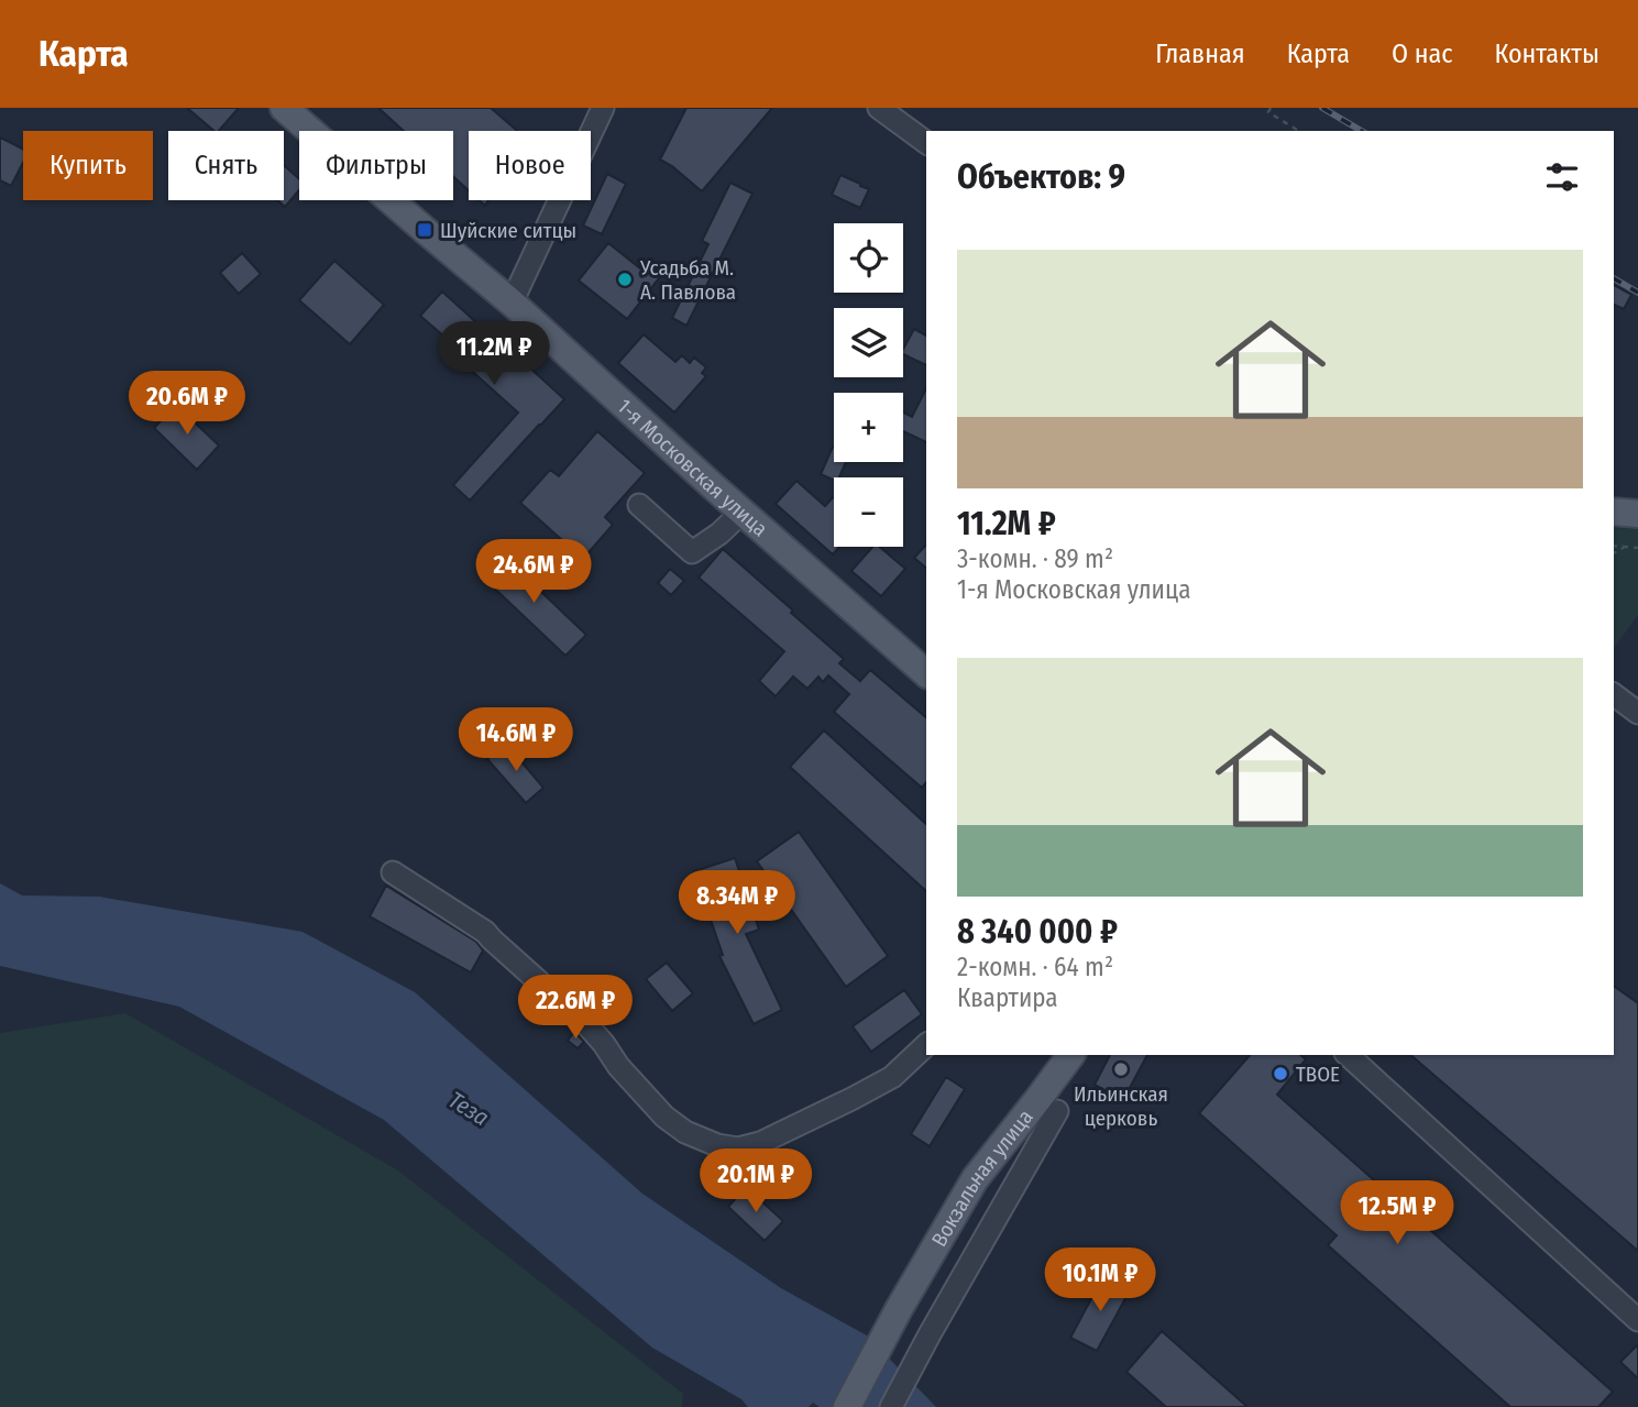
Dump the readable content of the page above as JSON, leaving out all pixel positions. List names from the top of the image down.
{
  "streets": {
    "main road": ["1-я Московская улица", "Вокзальная улица"]
  },
  "water": ["Теза"],
  "places": {
    "transit": ["Шуйские ситцы"],
    "other": ["Усадьба М. А. Павлова", "Ильинская церковь", "ТВОЕ"]
  },
  "page": {
    "header": "Карта",
    "nav": [
      "Главная",
      "Карта",
      "О нас",
      "Контакты"
    ],
    "chip": [
      "Купить",
      "Снять",
      "Фильтры",
      "Новое"
    ],
    "heading": "Объектов: 9",
    "map_buttons": ["+", "−"],
    "list": [
      {
        "name": "11.2M ₽",
        "note": "3-комн. · 89 m² · 1-я Московская улица"
      },
      {
        "name": "8 340 000 ₽",
        "note": "2-комн. · 64 m² · Квартира"
      }
    ],
    "price": [
      "11.2M ₽",
      "20.6M ₽",
      "24.6M ₽",
      "14.6M ₽",
      "8.34M ₽",
      "22.6M ₽",
      "20.1M ₽",
      "12.5M ₽",
      "10.1M ₽"
    ]
  }
}
